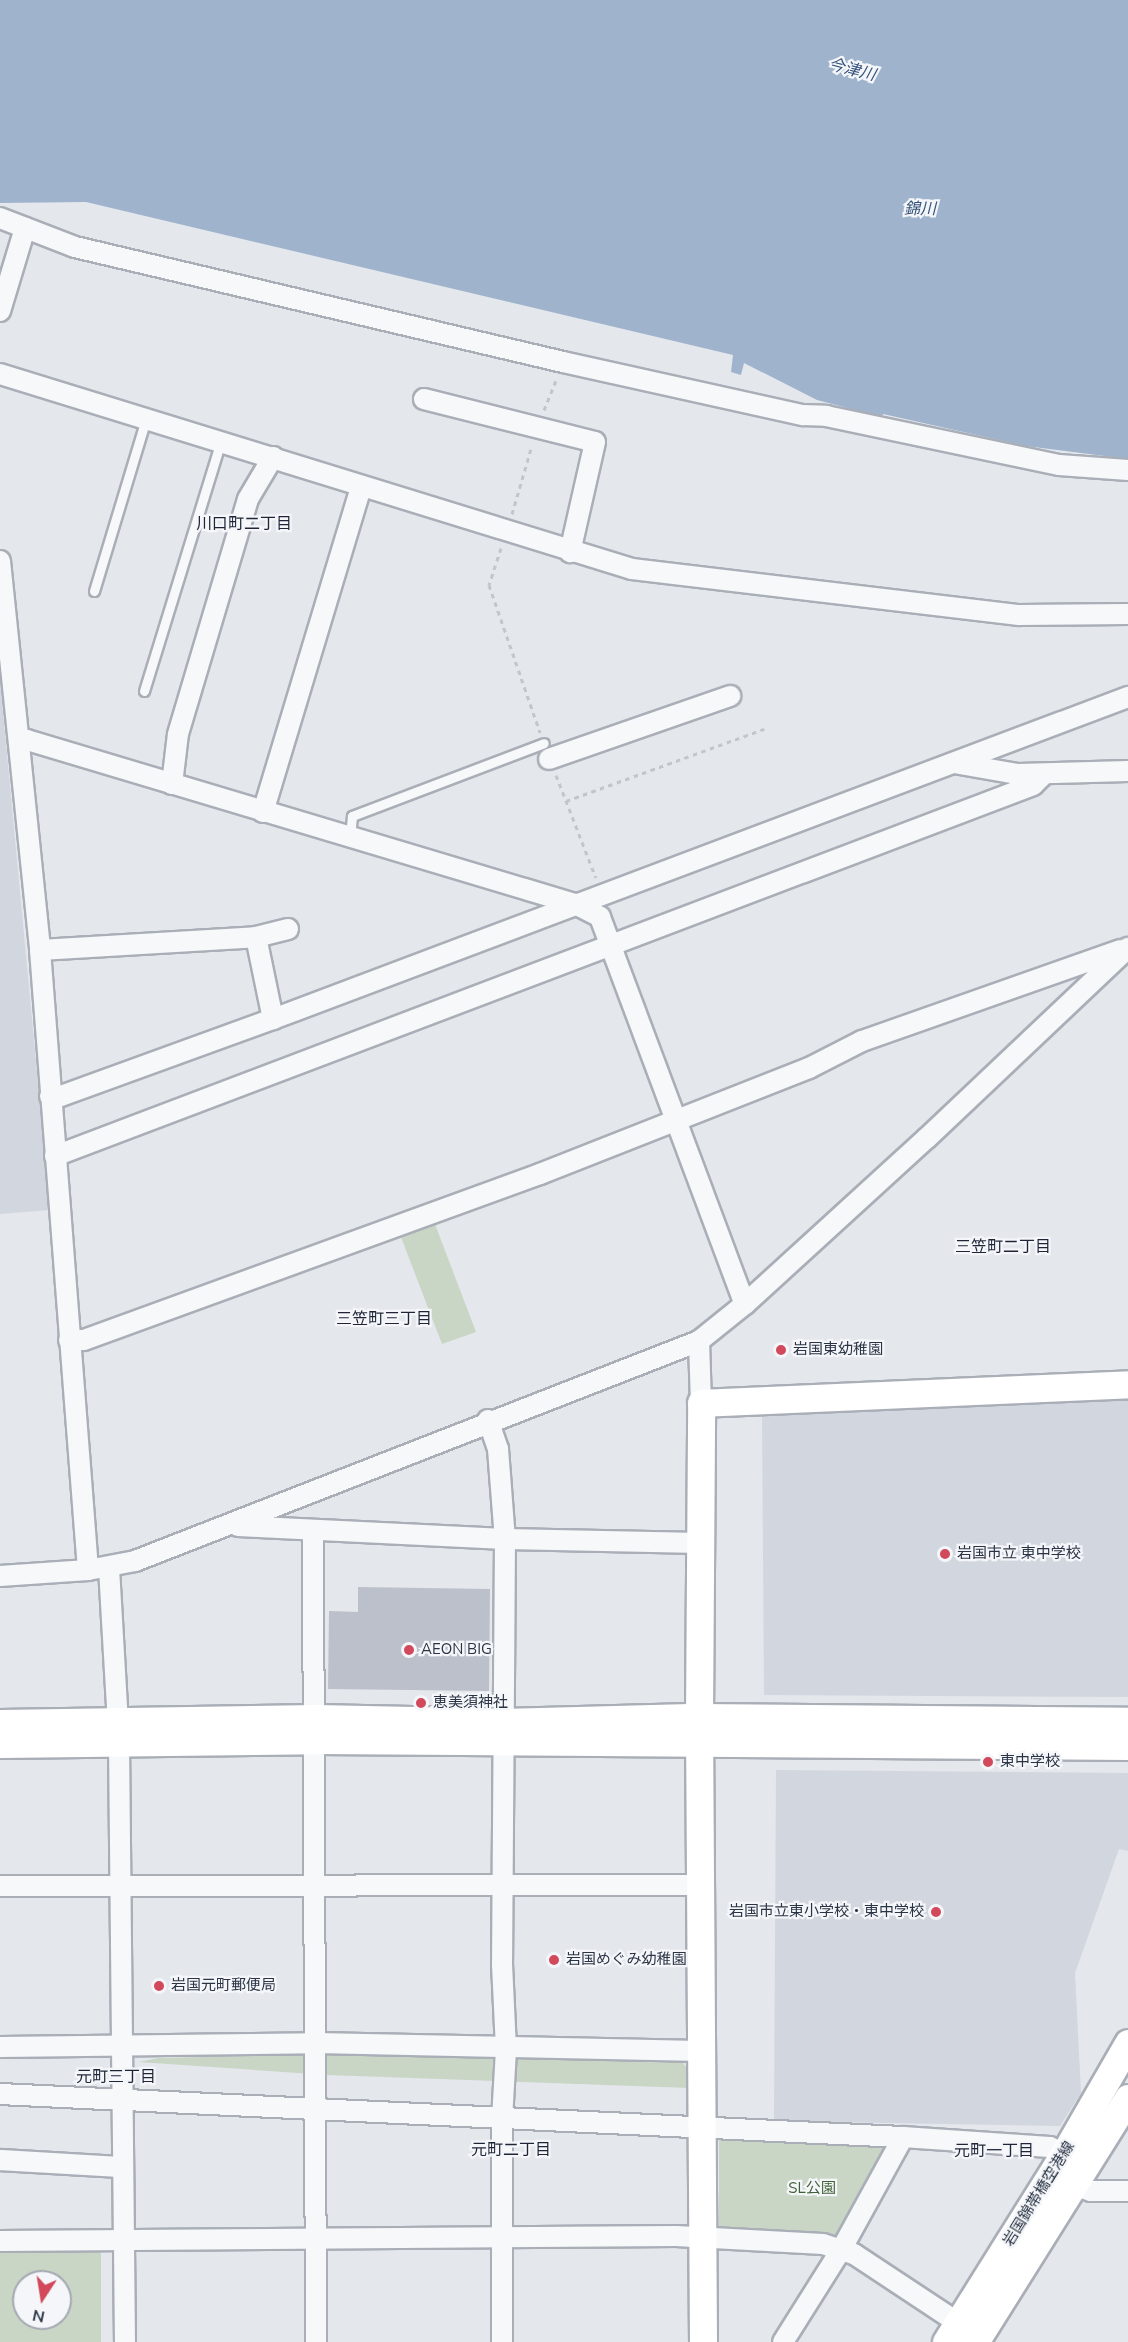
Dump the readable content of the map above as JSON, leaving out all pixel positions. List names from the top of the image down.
{
  "streets": {
    "street": ["岩国錦帯橋空港線"]
  },
  "districts": [
    "川口町二丁目",
    "三笠町二丁目",
    "三笠町三丁目",
    "元町三丁目",
    "元町二丁目",
    "元町一丁目"
  ],
  "water": ["今津川", "錦川"],
  "parks": ["SL公園"],
  "places": [
    "岩国東幼稚園",
    "岩国市立 東中学校",
    "AEON BIG",
    "恵美須神社",
    "東中学校",
    "岩国市立東小学校・東中学校",
    "岩国めぐみ幼稚園",
    "岩国元町郵便局"
  ],
  "north": "bottom"
}
